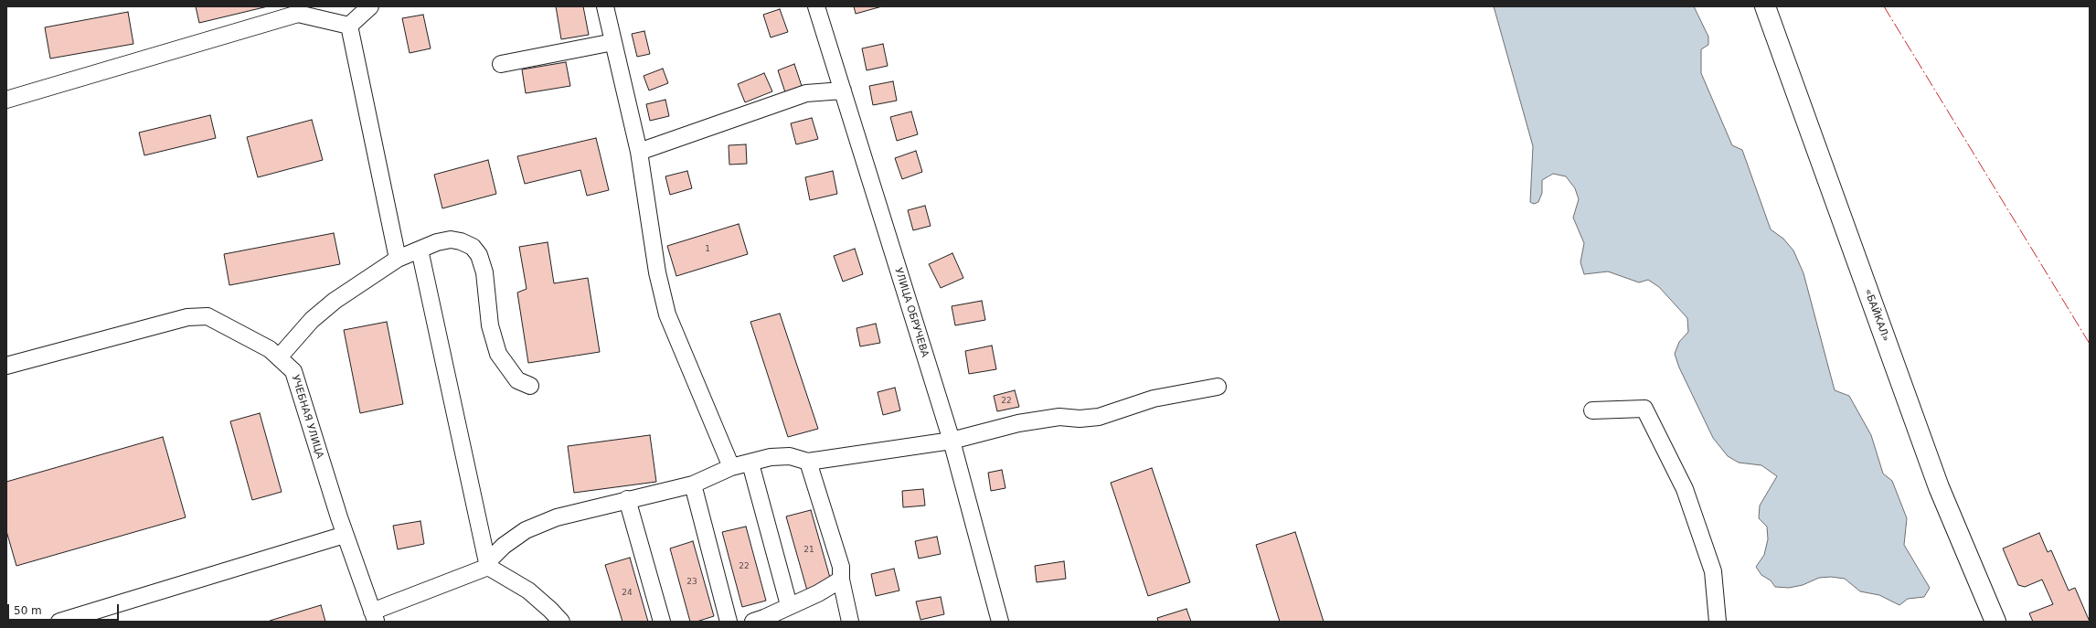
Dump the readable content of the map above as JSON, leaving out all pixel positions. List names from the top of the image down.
{
  "streets": {
    "highway": ["«БАЙКАЛ»"],
    "street": ["УЛИЦА ОБРУЧЕВА", "УЧЕБНАЯ УЛИЦА"]
  },
  "house_numbers": [
    "1",
    "22",
    "21",
    "22",
    "23",
    "24"
  ],
  "scale_bar": "50 m"
}
